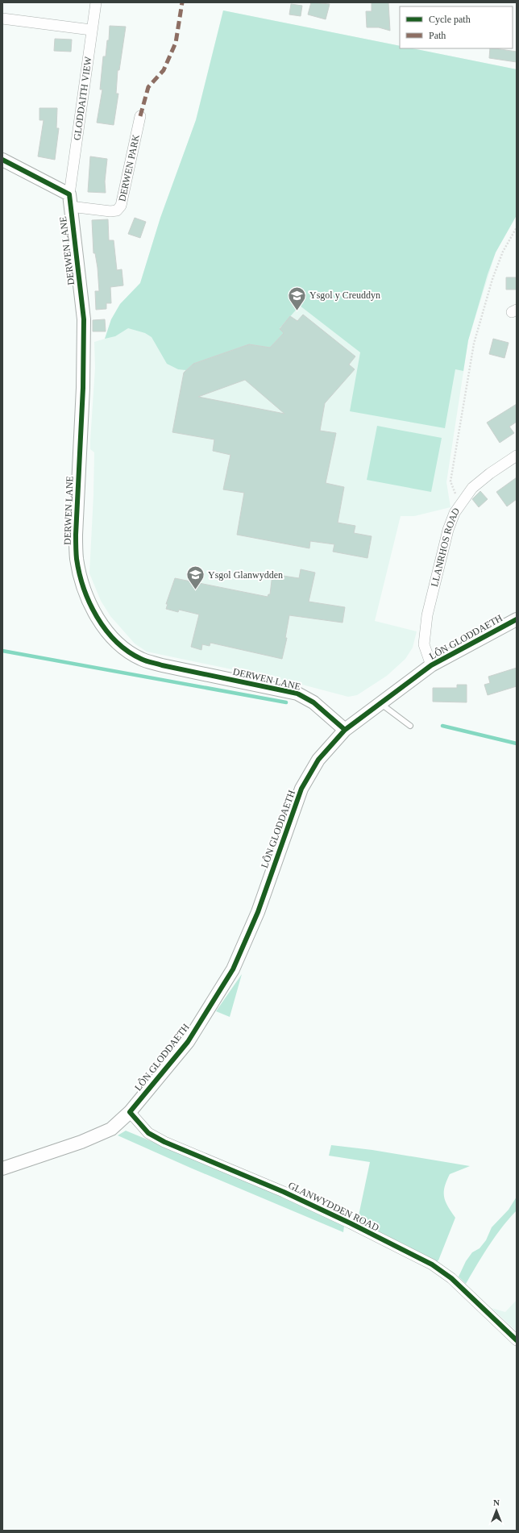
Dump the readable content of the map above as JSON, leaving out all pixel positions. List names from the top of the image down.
{
  "streets": {
    "street": [
      "GLODDAITH VIEW",
      "DERWEN PARK",
      "DERWEN LANE",
      "LLANRHOS ROAD",
      "LÔN GLODDAETH",
      "GLANWYDDEN ROAD"
    ]
  },
  "crossings": [
    ["GLODDAITH VIEW", "DERWEN PARK"],
    ["GLODDAITH VIEW", "DERWEN LANE"],
    ["DERWEN PARK", "DERWEN LANE"],
    ["DERWEN LANE", "LÔN GLODDAETH"],
    ["LLANRHOS ROAD", "LÔN GLODDAETH"],
    ["LÔN GLODDAETH", "GLANWYDDEN ROAD"]
  ],
  "places": {
    "school or university": ["Ysgol y Creuddyn", "Ysgol Glanwydden"]
  },
  "legend": ["Cycle path", "Path"],
  "north": "top"
}
